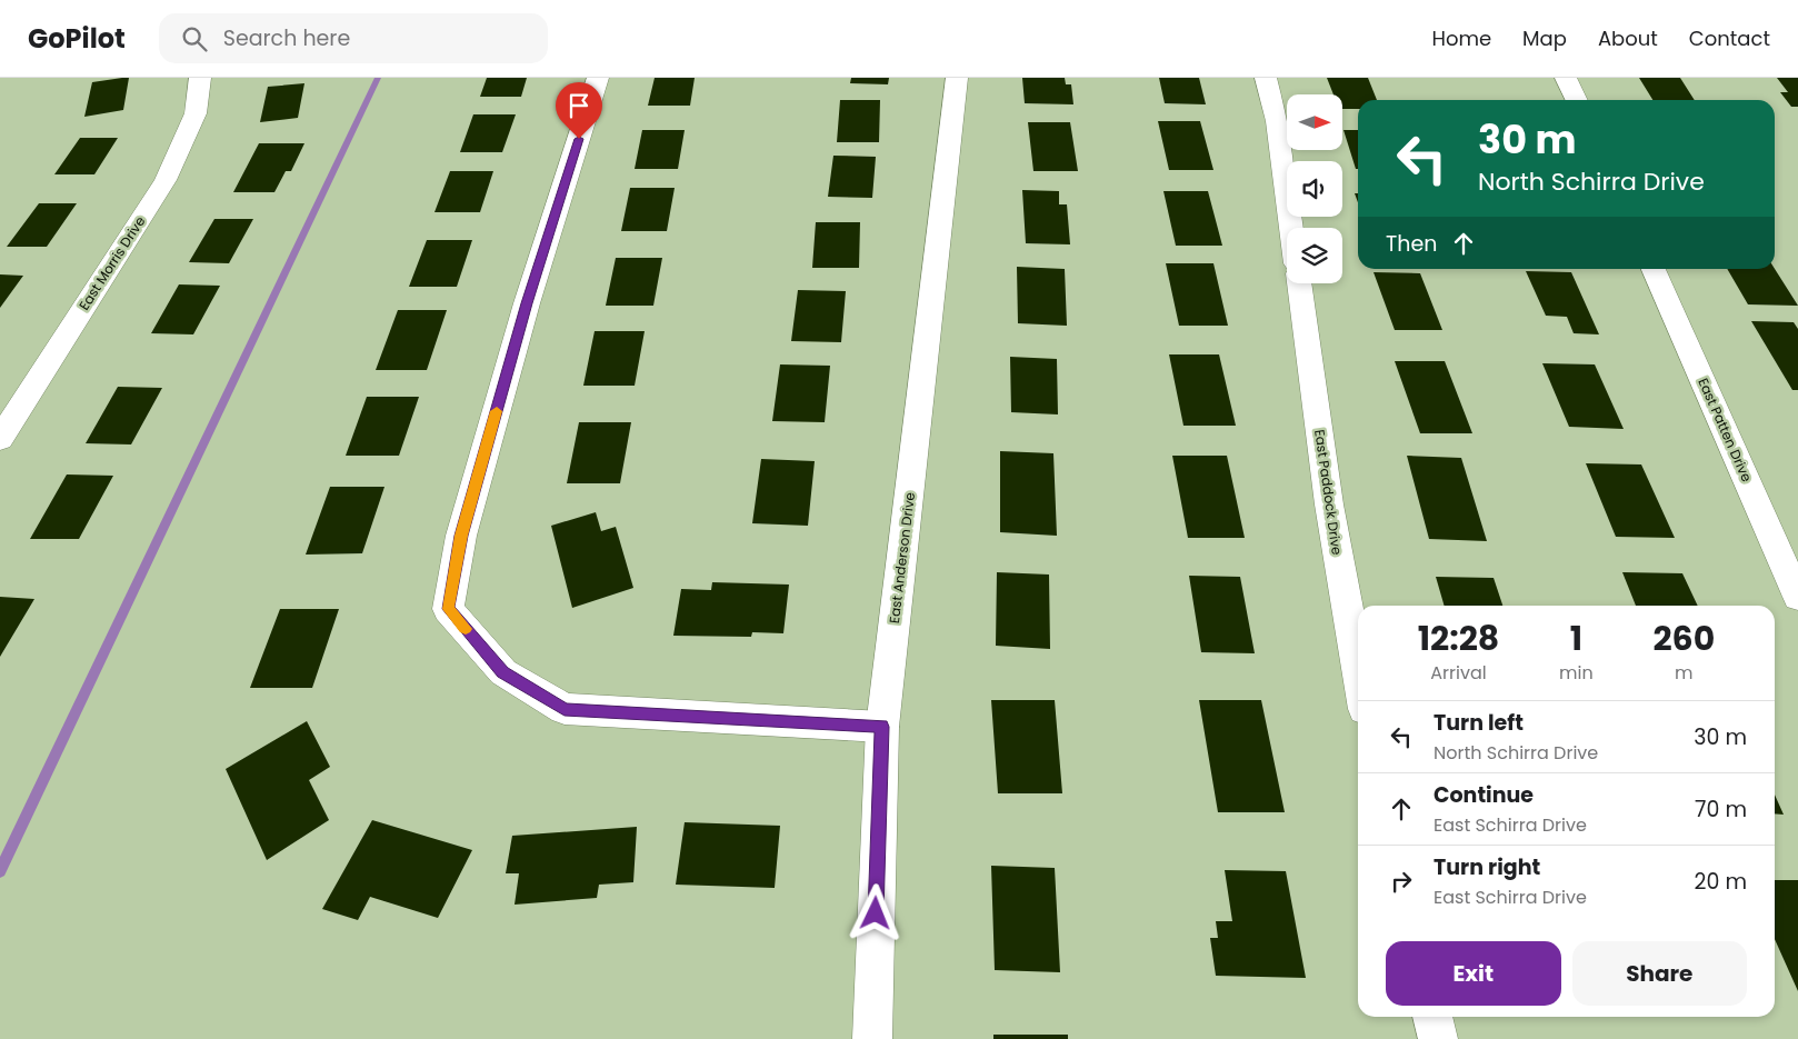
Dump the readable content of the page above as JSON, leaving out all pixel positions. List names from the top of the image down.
{
  "streets": {
    "street": [
      "East Morris Drive",
      "East Patten Drive",
      "East Paddock Drive",
      "East Anderson Drive"
    ]
  },
  "north": "right",
  "page": {
    "header": "GoPilot",
    "search": "Search here",
    "nav": [
      "Home",
      "Map",
      "About",
      "Contact"
    ],
    "turn": ["30 m", "North Schirra Drive"],
    "then": "Then",
    "eta": [
      "12:28",
      "Arrival",
      "1",
      "min",
      "260",
      "m"
    ],
    "list": [
      {
        "name": "Turn left",
        "note": "North Schirra Drive",
        "value": "30 m"
      },
      {
        "name": "Continue",
        "note": "East Schirra Drive",
        "value": "70 m"
      },
      {
        "name": "Turn right",
        "note": "East Schirra Drive",
        "value": "20 m"
      }
    ],
    "buttons": ["Exit", "Share"]
  }
}
